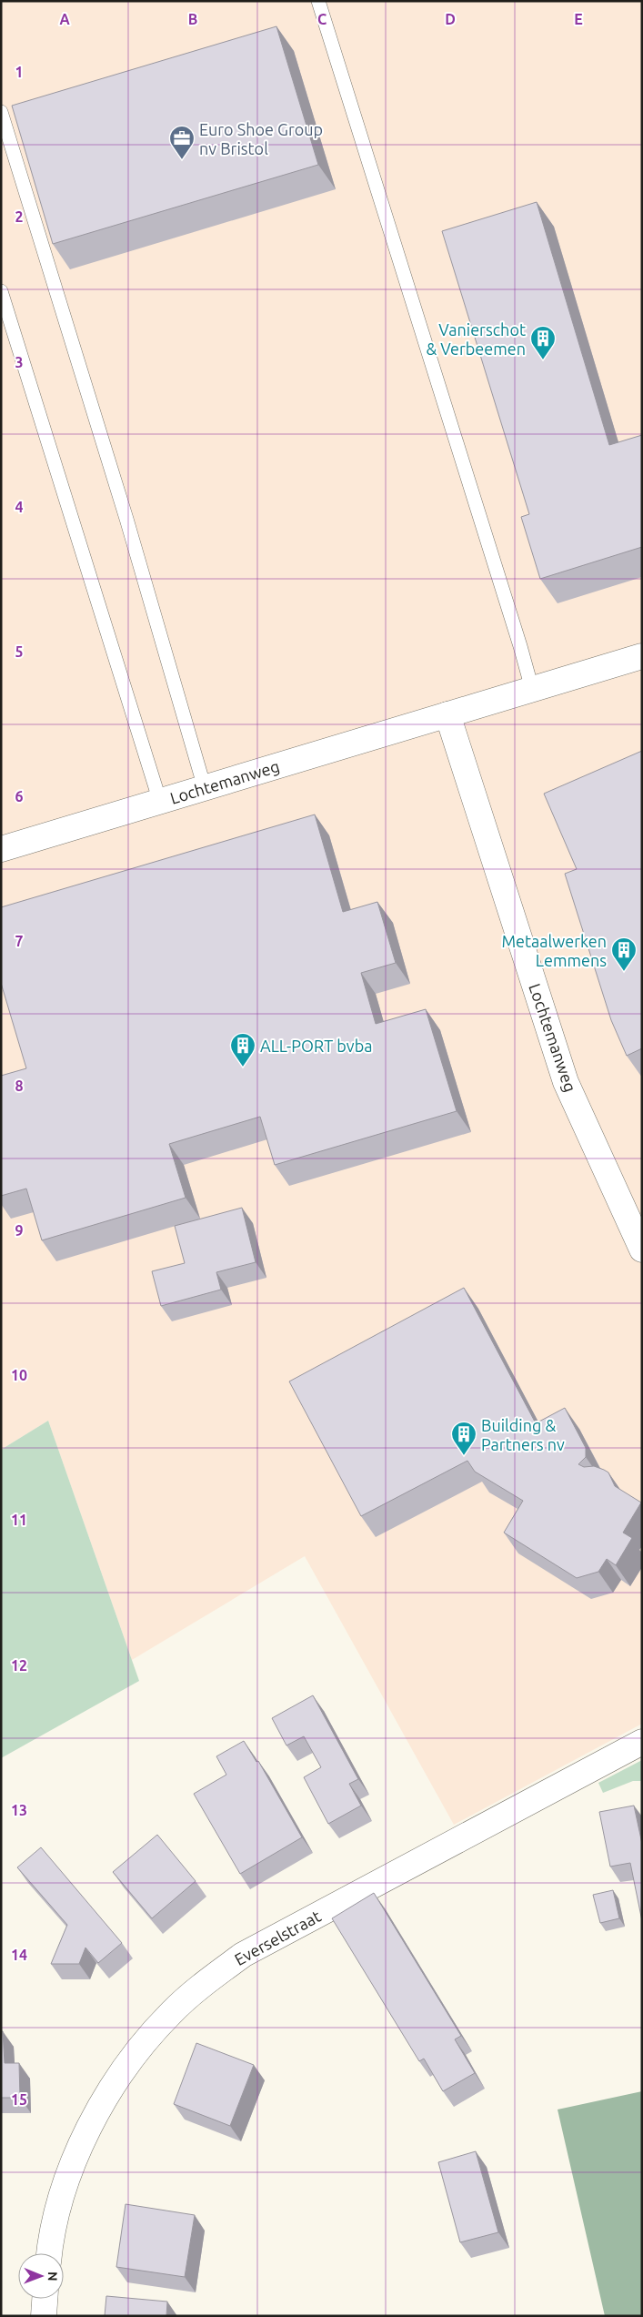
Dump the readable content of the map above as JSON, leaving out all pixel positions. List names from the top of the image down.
{
  "streets": {
    "street": ["Lochtemanweg", "Everselstraat"]
  },
  "places": {
    "office": ["Euro Shoe Group nv Bristol"],
    "building": [
      "Vanierschot & Verbeemen",
      "Metaalwerken Lemmens",
      "ALL-PORT bvba",
      "Building & Partners nv"
    ]
  },
  "north": "right",
  "grid": {
    "columns": [
      "A",
      "B",
      "C",
      "D",
      "E"
    ],
    "rows": [
      "1",
      "2",
      "3",
      "4",
      "5",
      "6",
      "7",
      "8",
      "9",
      "10",
      "11",
      "12",
      "13",
      "14",
      "15"
    ]
  }
}
